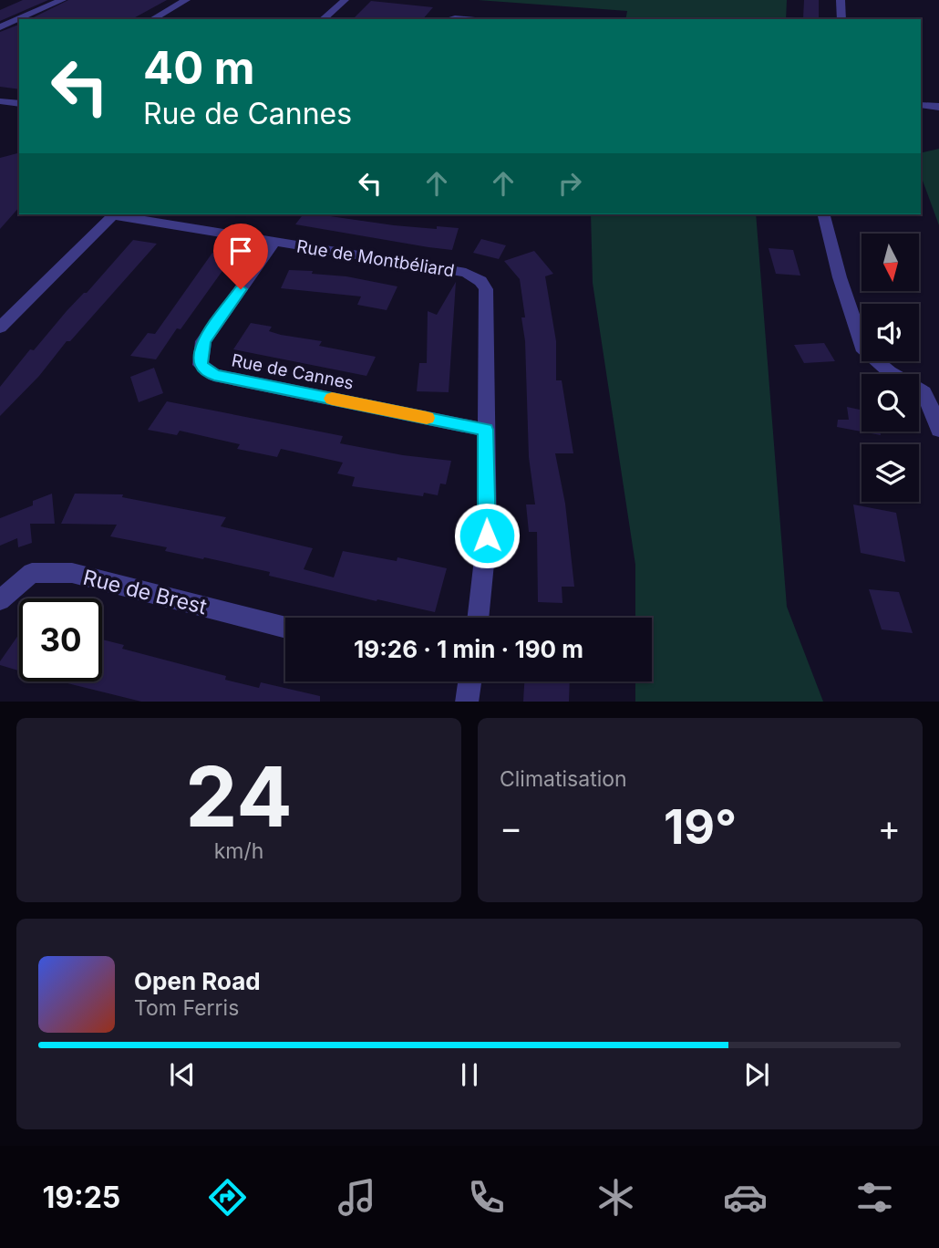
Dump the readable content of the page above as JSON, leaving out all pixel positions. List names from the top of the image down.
{
  "streets": {
    "street": ["Rue de Montbéliard", "Rue de Cannes", "Rue de Brest"]
  },
  "crossings": [
    ["Rue de Montbéliard", "Rue de Cannes"]
  ],
  "north": "bottom",
  "page": {
    "turn": ["40 m", "Rue de Cannes"],
    "limit": "30",
    "trip": "19:26 · 1 min · 190 m",
    "tile": [
      ["24", "km/h"],
      "Climatisation"
    ],
    "heat": ["−", "19°", "+"],
    "song": ["Open Road", "Tom Ferris"],
    "tabs": "19:25"
  }
}
